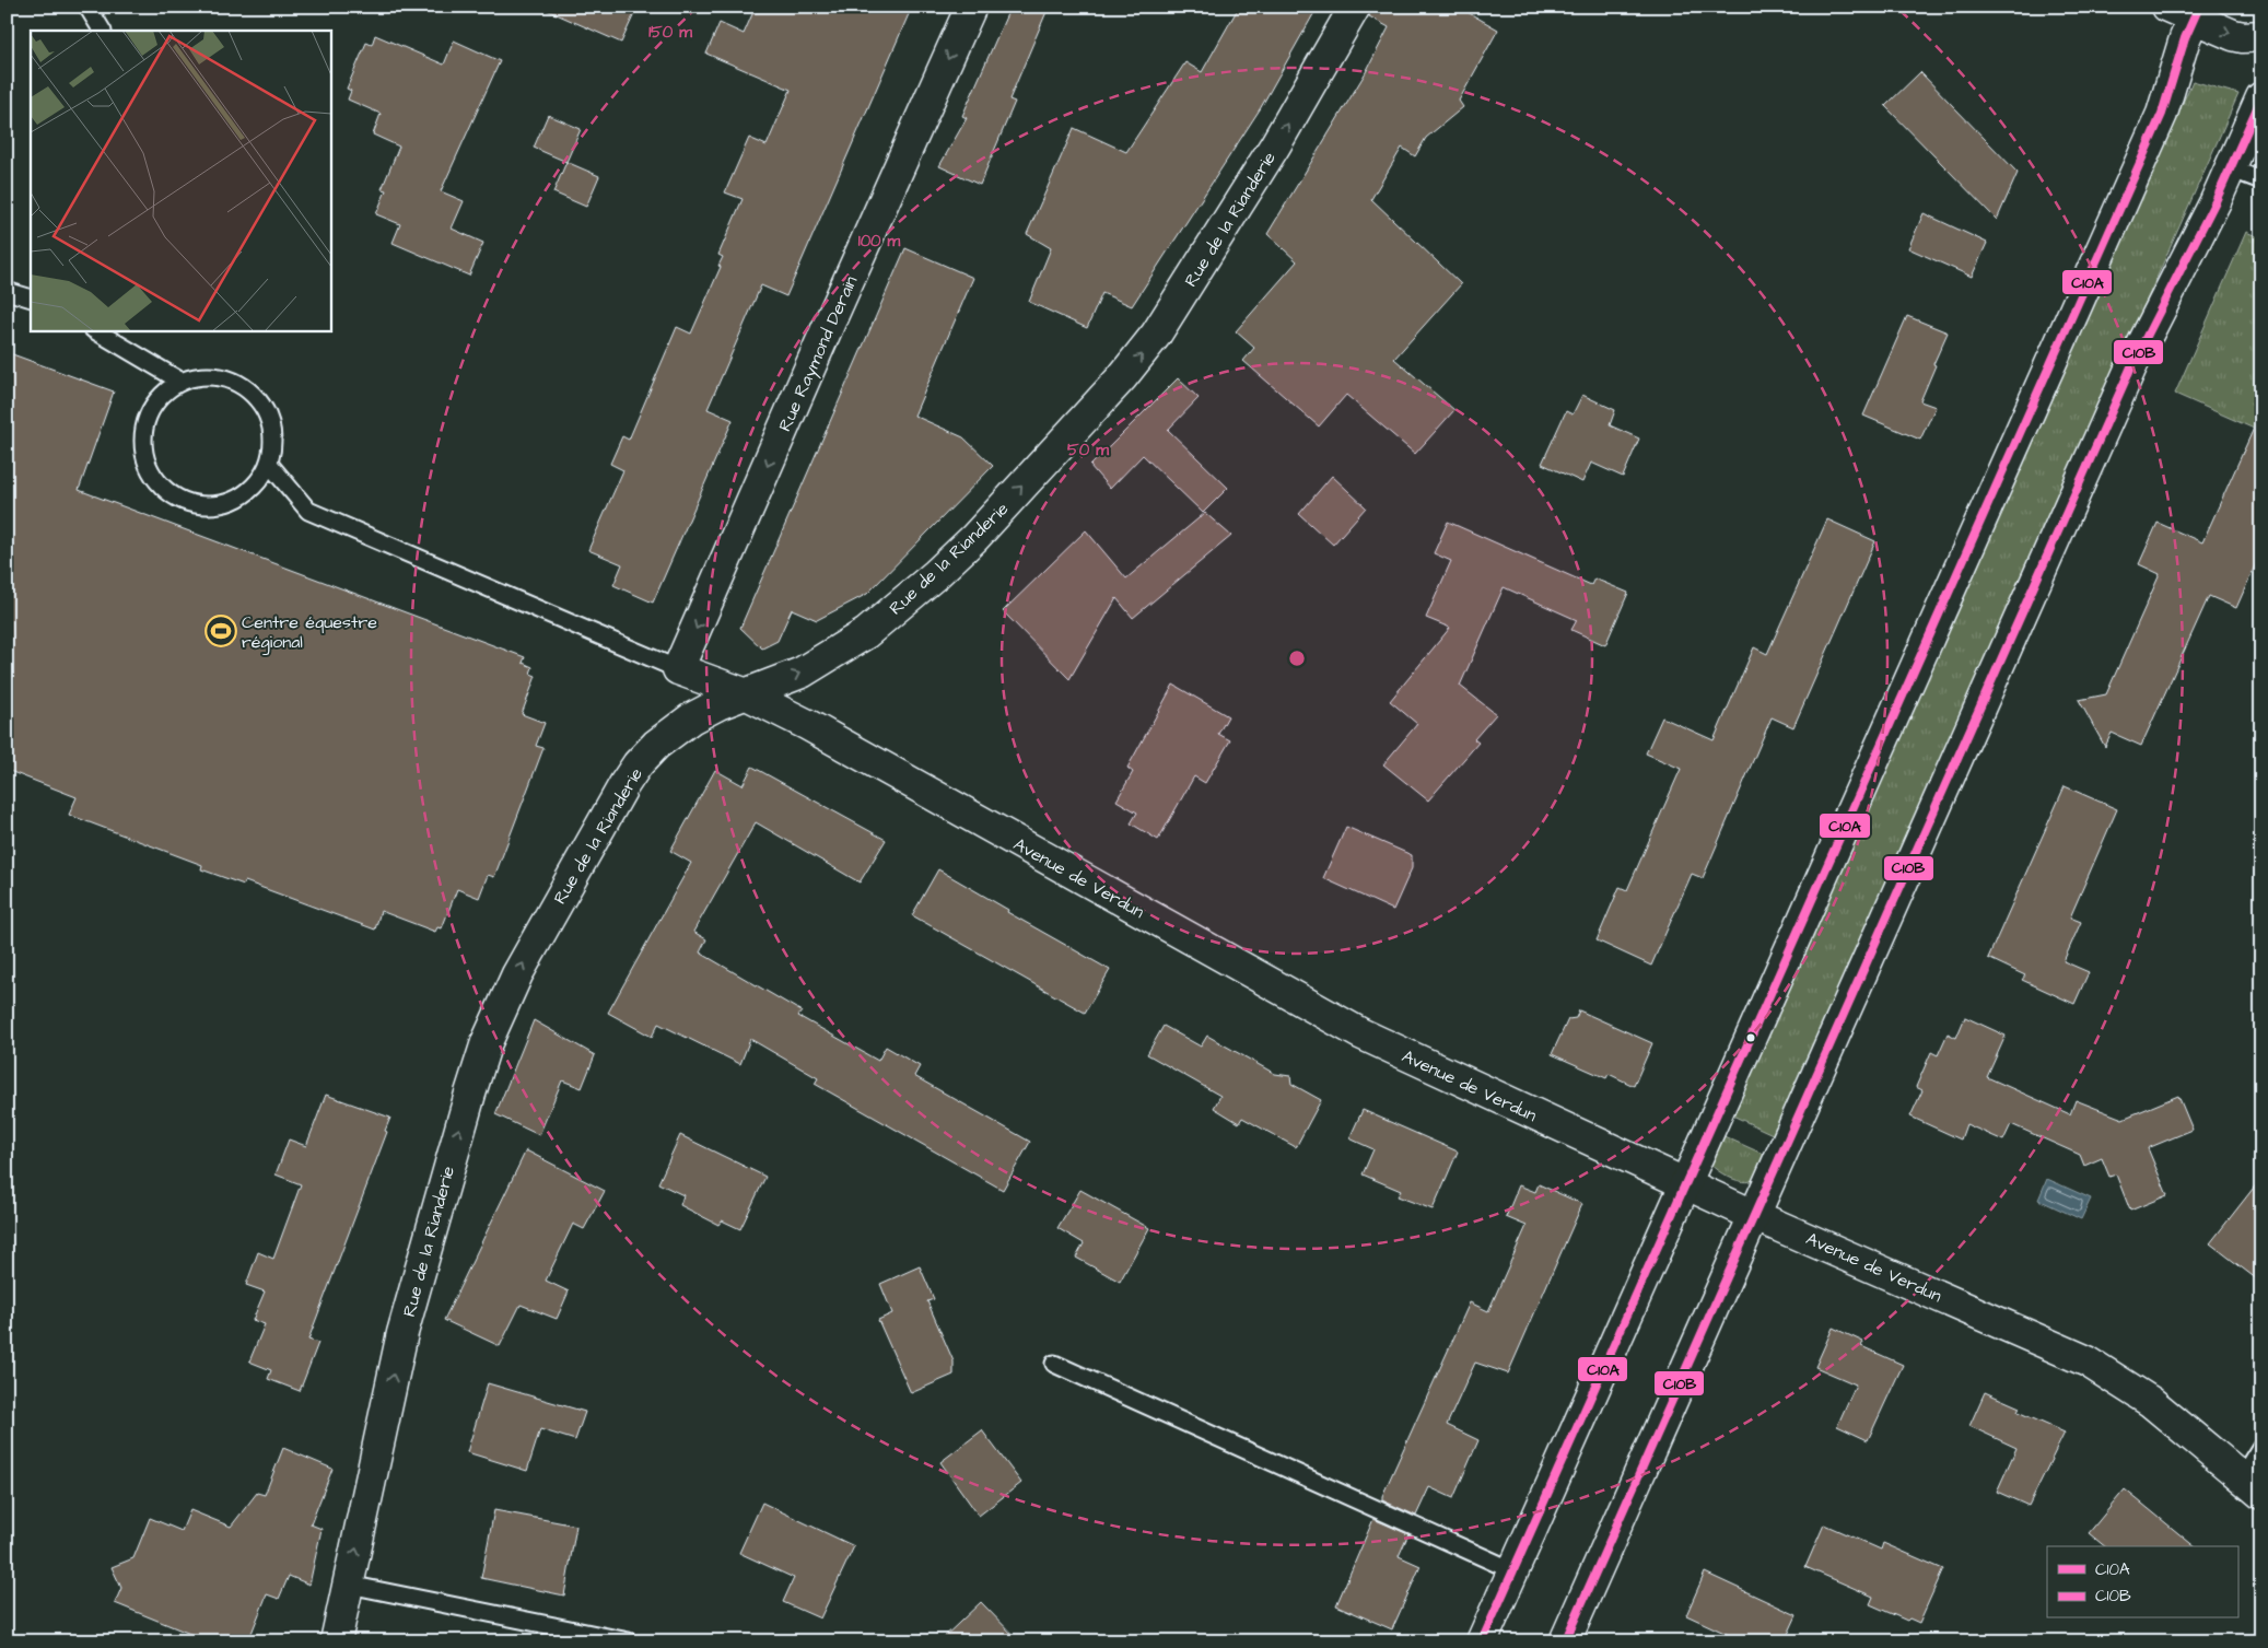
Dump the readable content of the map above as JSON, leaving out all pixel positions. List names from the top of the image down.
{
  "streets": {
    "street": ["Rue de la Rianderie", "Rue Raymond Derain", "Avenue de Verdun"]
  },
  "crossings": [
    ["Rue de la Rianderie", "Avenue de Verdun"],
    ["Rue Raymond Derain", "Avenue de Verdun"]
  ],
  "one_way": ["Rue de la Rianderie", "Rue Raymond Derain"],
  "places": {
    "sports": ["Centre équestre régional"]
  },
  "lines": ["transit line C10A", "transit line C10B"],
  "legend": ["C10A", "C10B"],
  "rings": ["150 m", "100 m", "50 m"]
}
